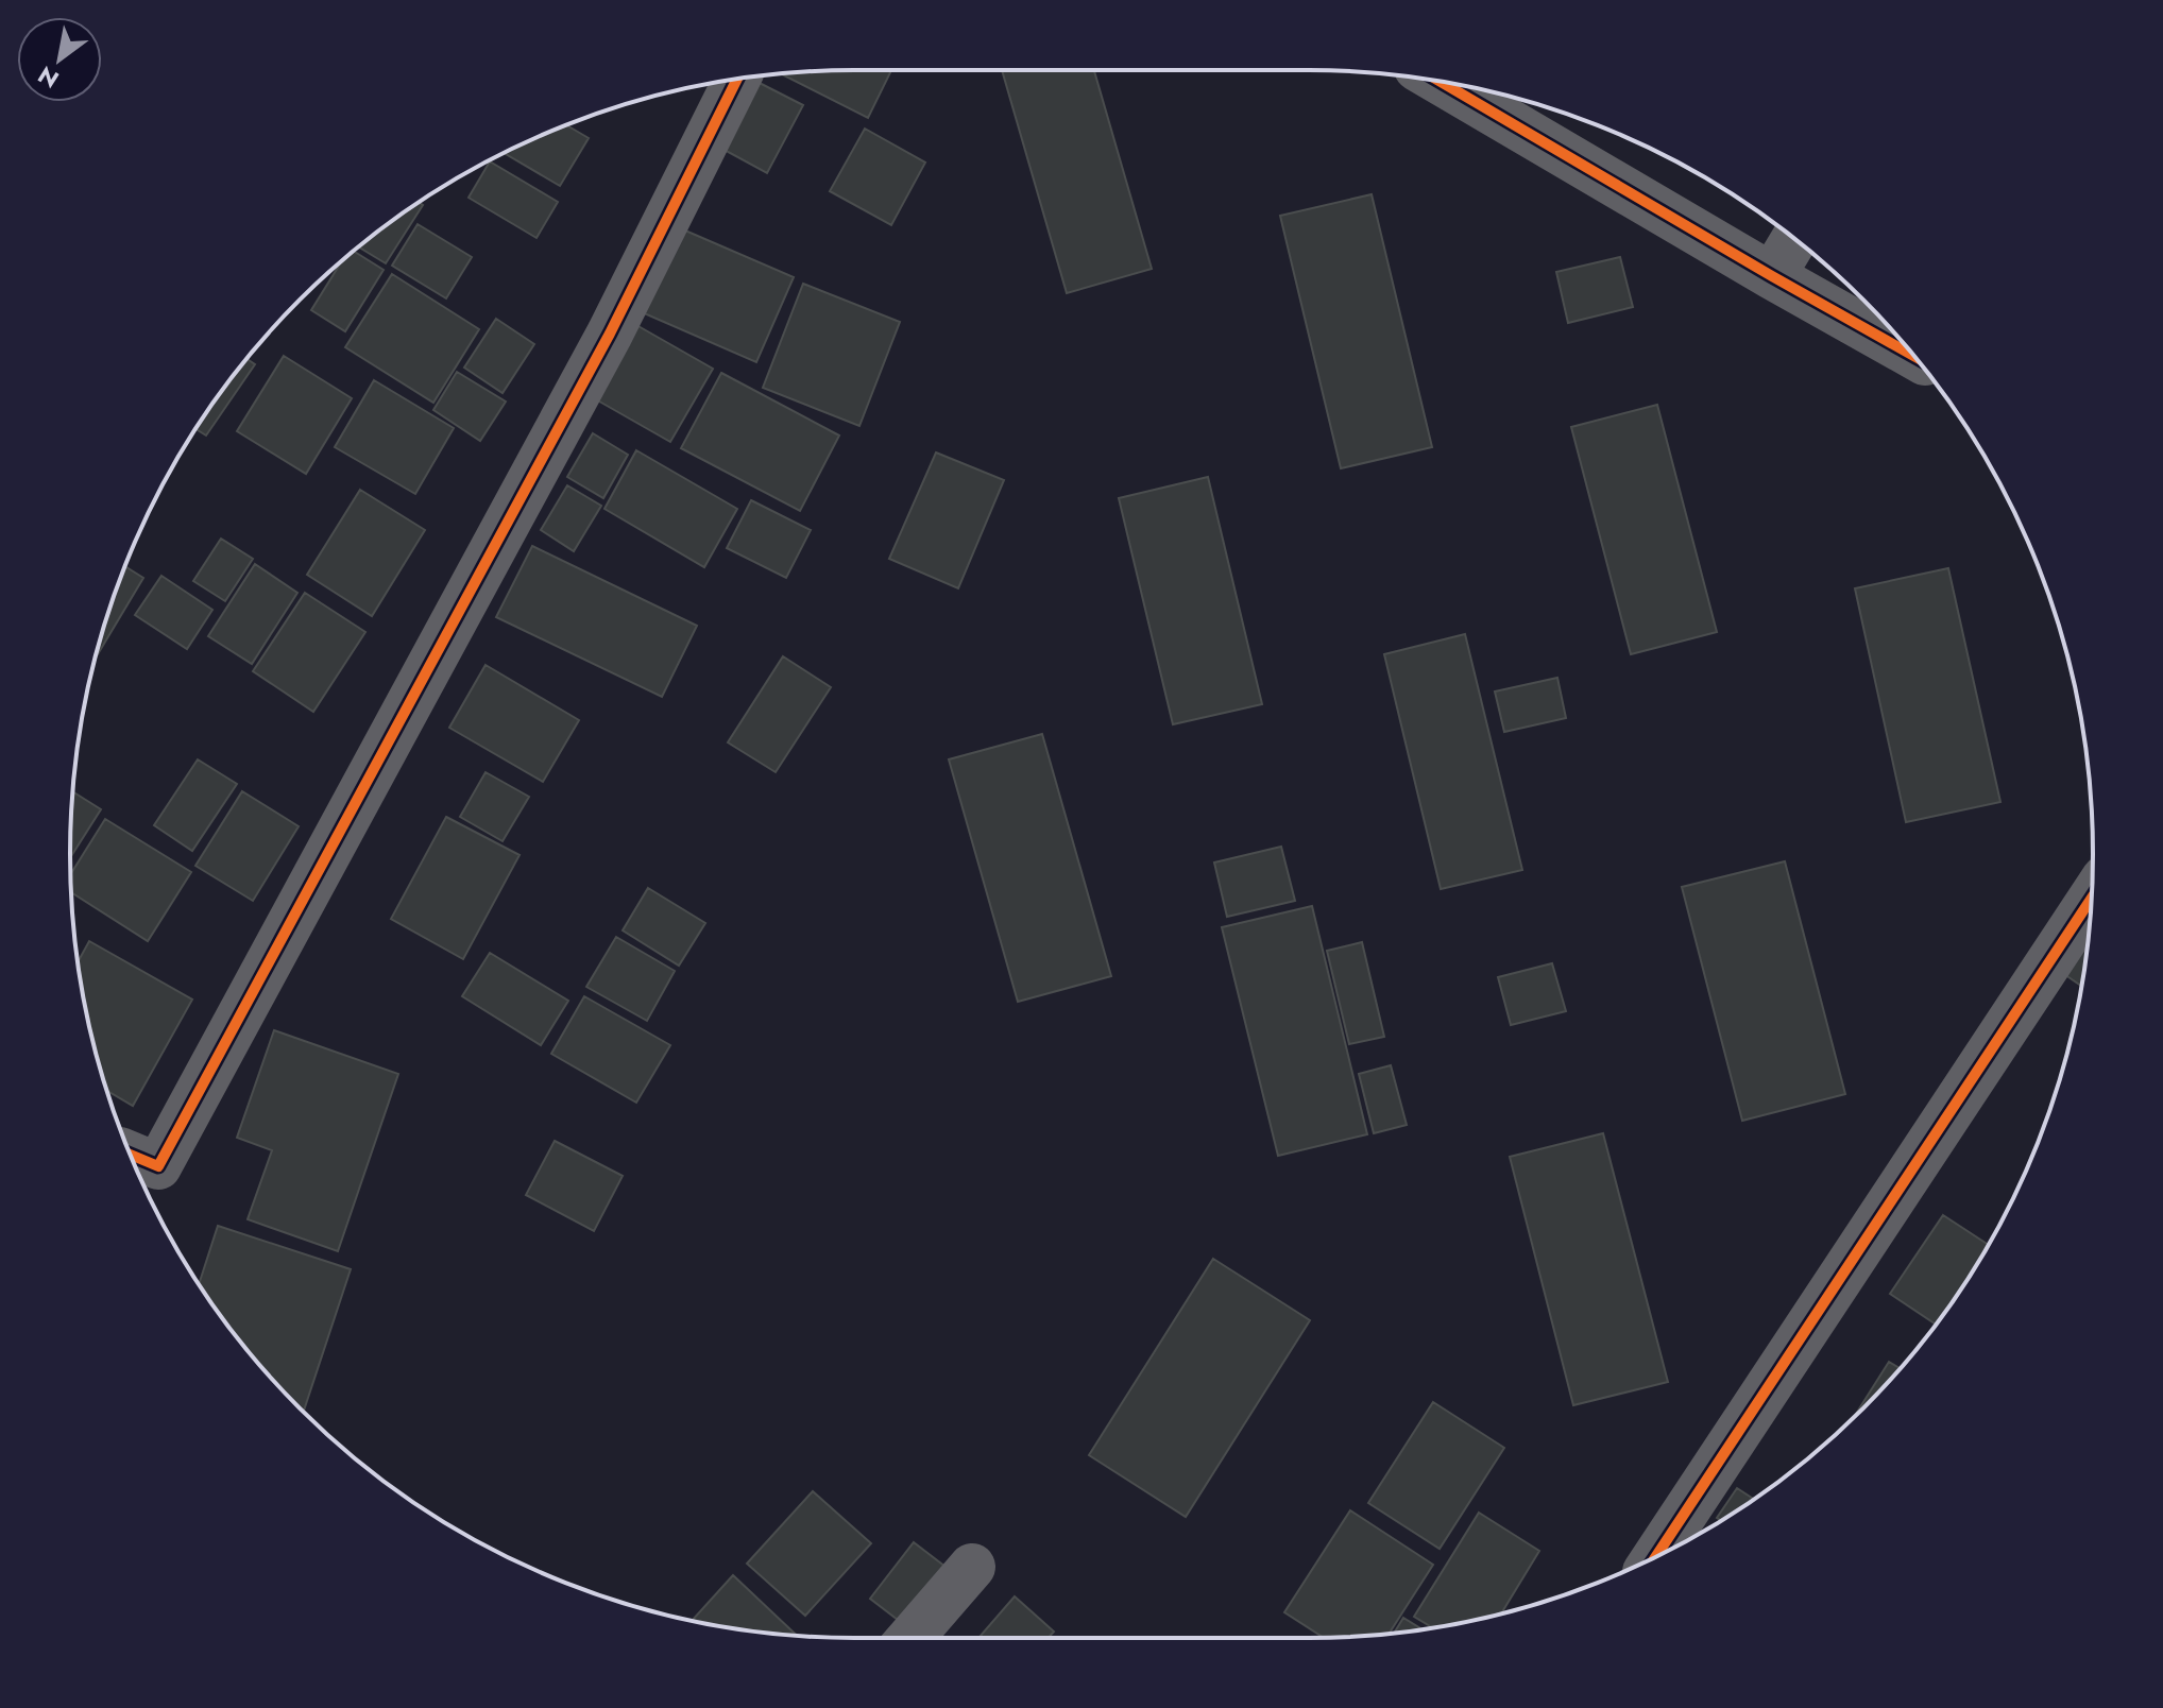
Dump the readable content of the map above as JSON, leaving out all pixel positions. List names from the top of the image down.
{
  "north": "bottom left"
}
